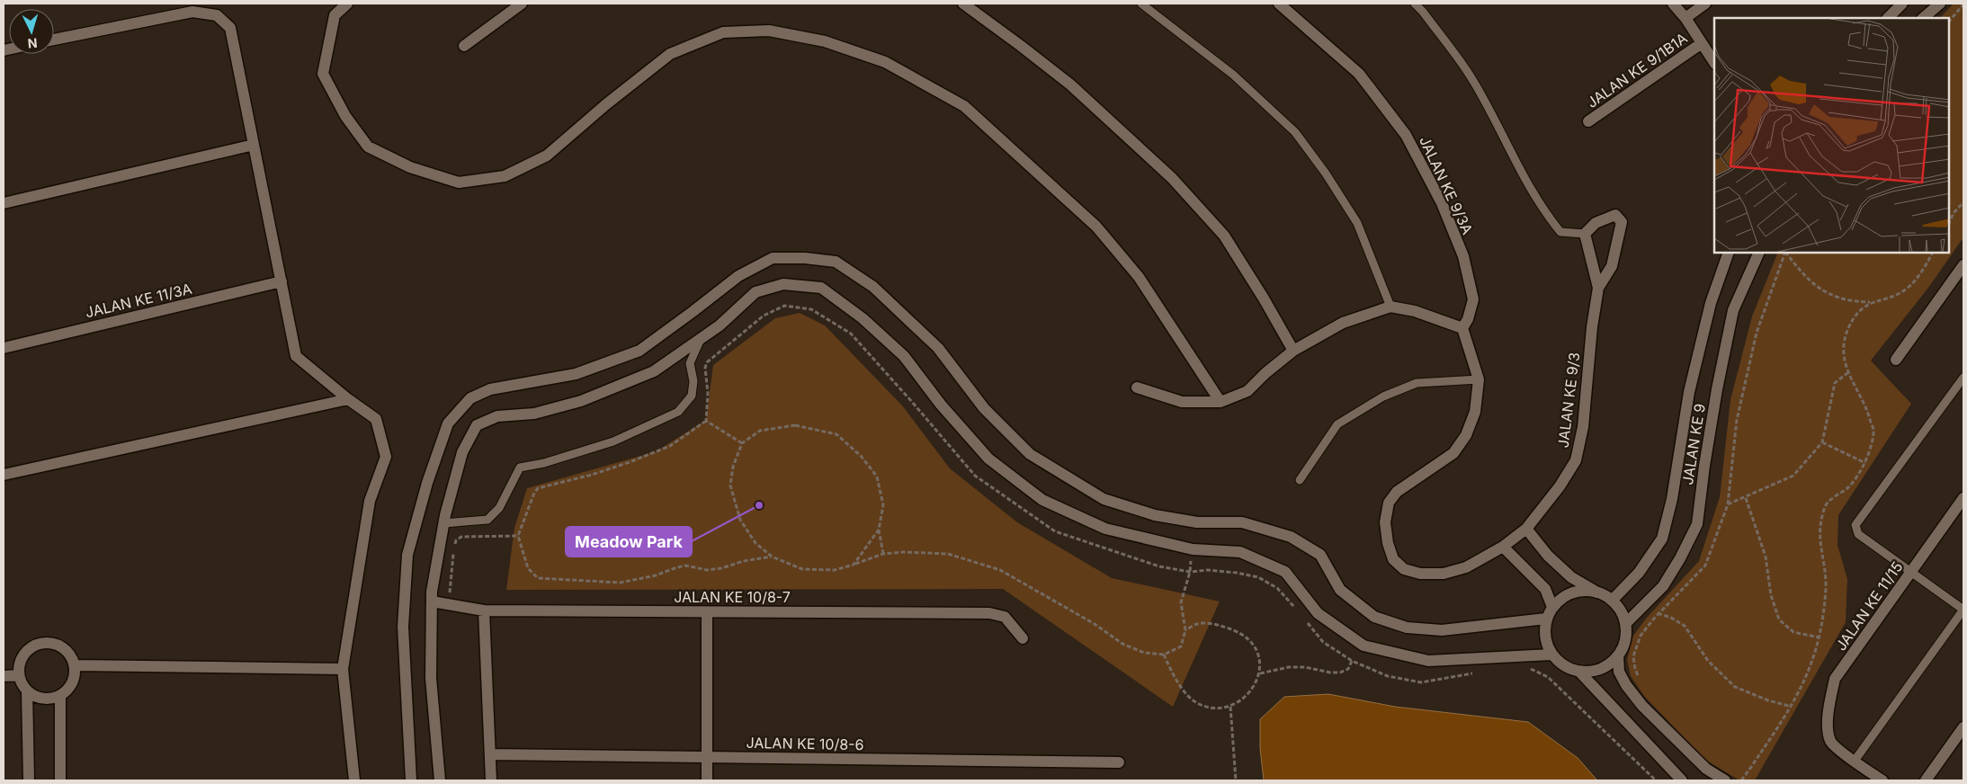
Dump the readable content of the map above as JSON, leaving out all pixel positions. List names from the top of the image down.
{
  "streets": {
    "street": [
      "JALAN KE 9/1B1A",
      "JALAN KE 9/3A",
      "JALAN KE 11/3A",
      "JALAN KE 9/3",
      "JALAN KE 9",
      "JALAN KE 10/8-7",
      "JALAN KE 11/15",
      "JALAN KE 10/8-6"
    ]
  },
  "places": ["Meadow Park"],
  "north": "bottom"
}
